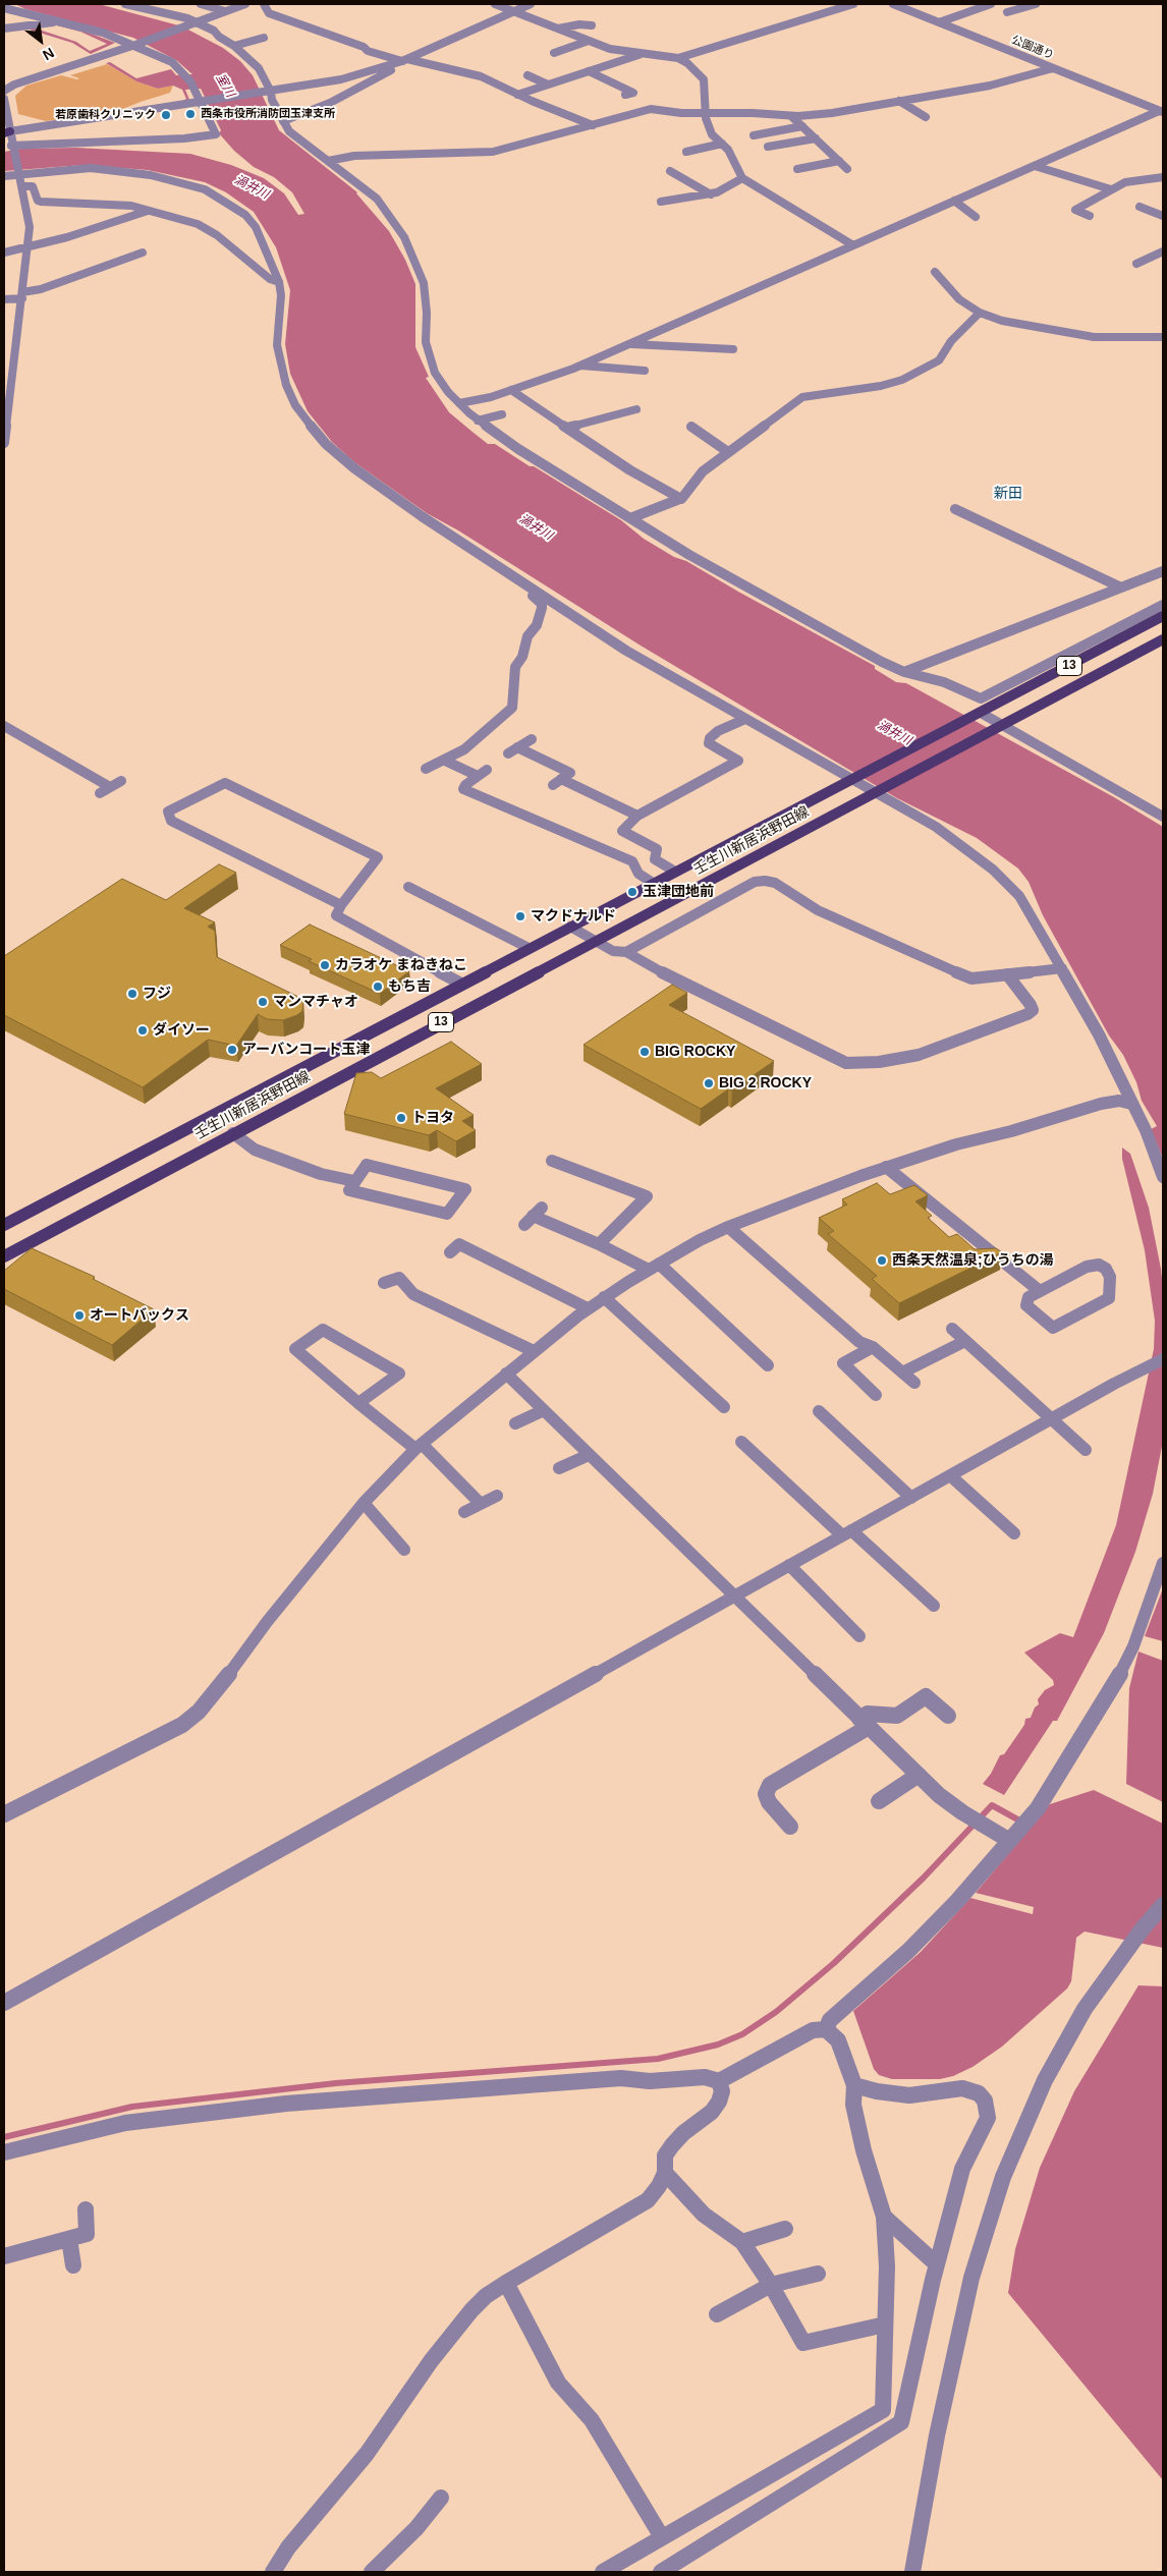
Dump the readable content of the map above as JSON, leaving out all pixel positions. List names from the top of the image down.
{
  "streets": {
    "main road": ["13", "壬生川新居浜野田線"],
    "street": ["公園通り"]
  },
  "districts": ["新田"],
  "water": ["室川", "渦井川"],
  "places": [
    "西条市役所消防団玉津支所",
    "若原歯科クリニック",
    "玉津団地前",
    "マクドナルド",
    "カラオケ まねきねこ",
    "もち吉",
    "フジ",
    "マンマチャオ",
    "ダイソー",
    "アーバンコート玉津",
    "BIG ROCKY",
    "BIG 2 ROCKY",
    "トヨタ",
    "西条天然温泉;ひうちの湯",
    "オートバックス"
  ],
  "north": "bottom right"
}
